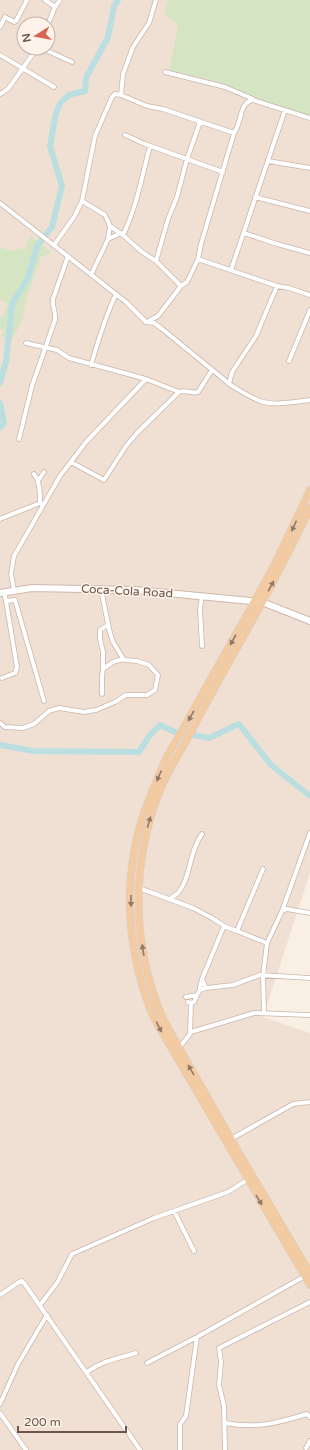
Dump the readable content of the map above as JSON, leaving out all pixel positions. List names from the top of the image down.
{
  "streets": {
    "street": ["Coca-Cola Road"]
  },
  "scale_bar": "200 m",
  "north": "left"
}
